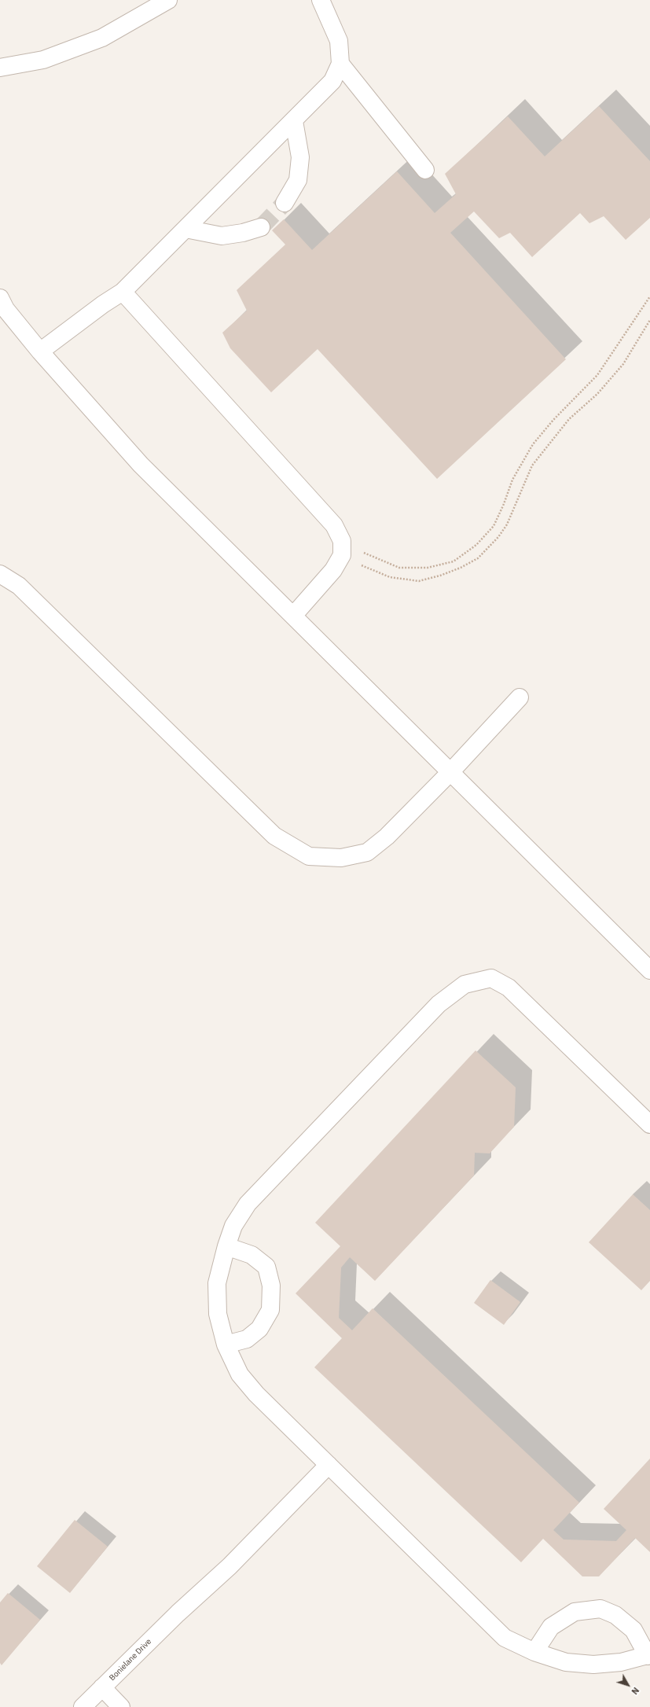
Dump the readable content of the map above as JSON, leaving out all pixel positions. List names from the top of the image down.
{
  "streets": {
    "street": ["Bonielane Drive"]
  },
  "north": "bottom right"
}
